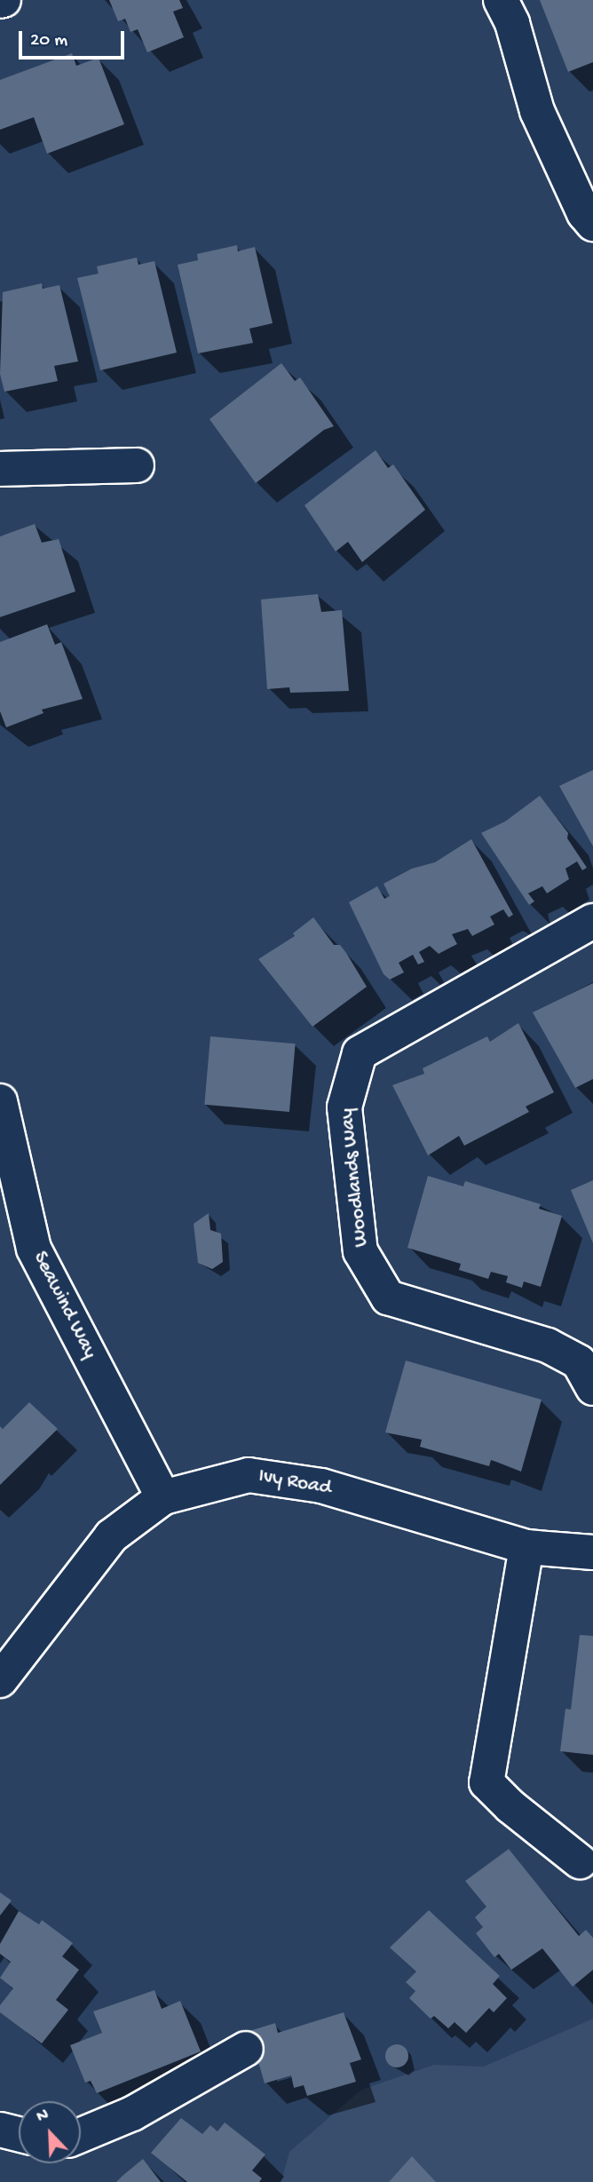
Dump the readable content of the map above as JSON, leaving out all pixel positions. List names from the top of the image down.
{
  "streets": {
    "street": ["Woodlands Way", "Seawind Way", "Ivy Road"]
  },
  "crossings": [
    ["Seawind Way", "Ivy Road"]
  ],
  "scale_bar": "20 m",
  "north": "top left"
}
